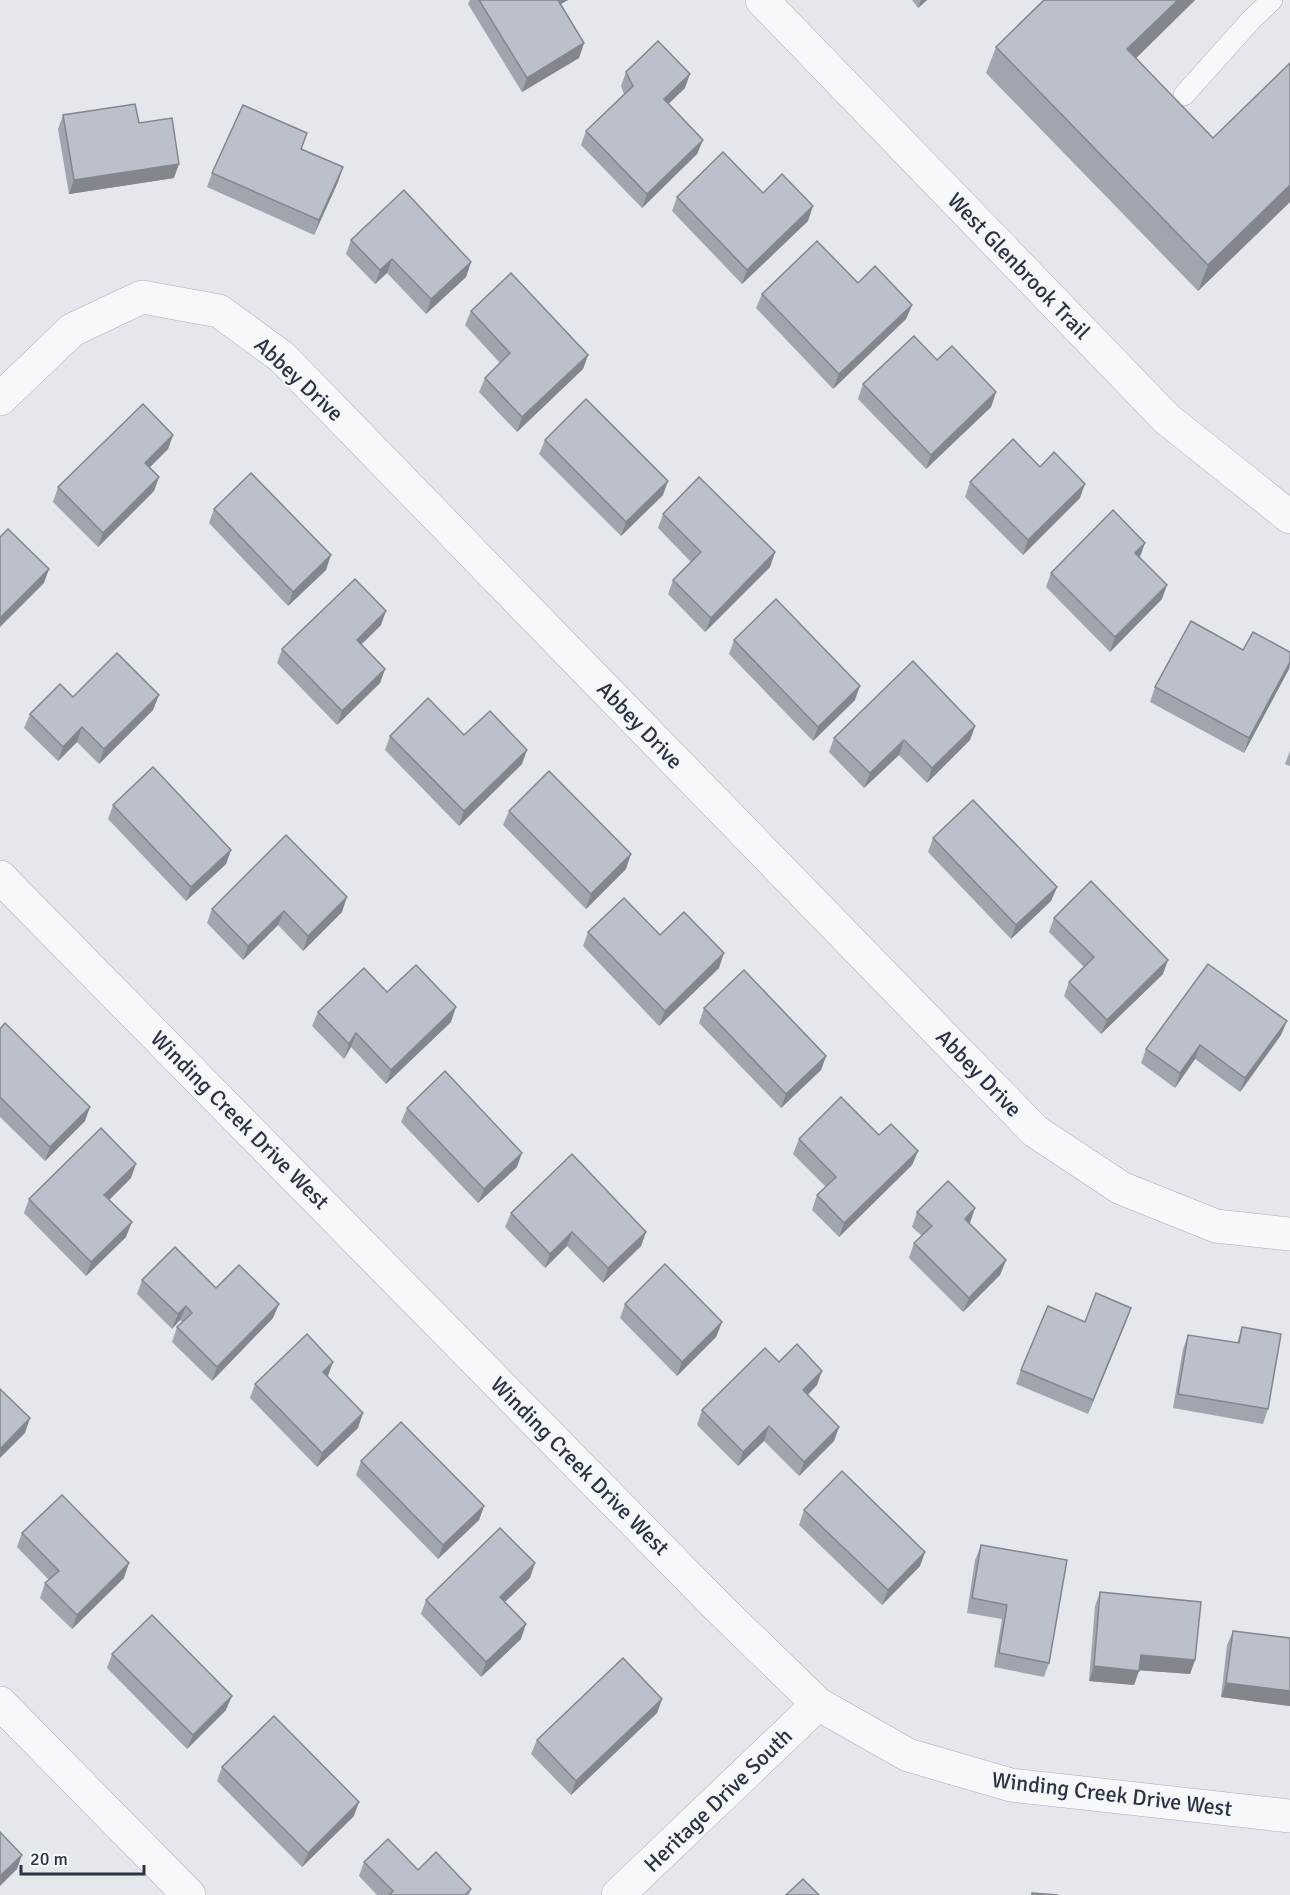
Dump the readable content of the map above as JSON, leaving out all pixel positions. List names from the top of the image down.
{
  "streets": {
    "street": [
      "West Glenbrook Trail",
      "Abbey Drive",
      "Winding Creek Drive West",
      "Heritage Drive South"
    ]
  },
  "crossings": [
    ["Winding Creek Drive West", "Heritage Drive South"]
  ],
  "scale_bar": "20 m"
}
